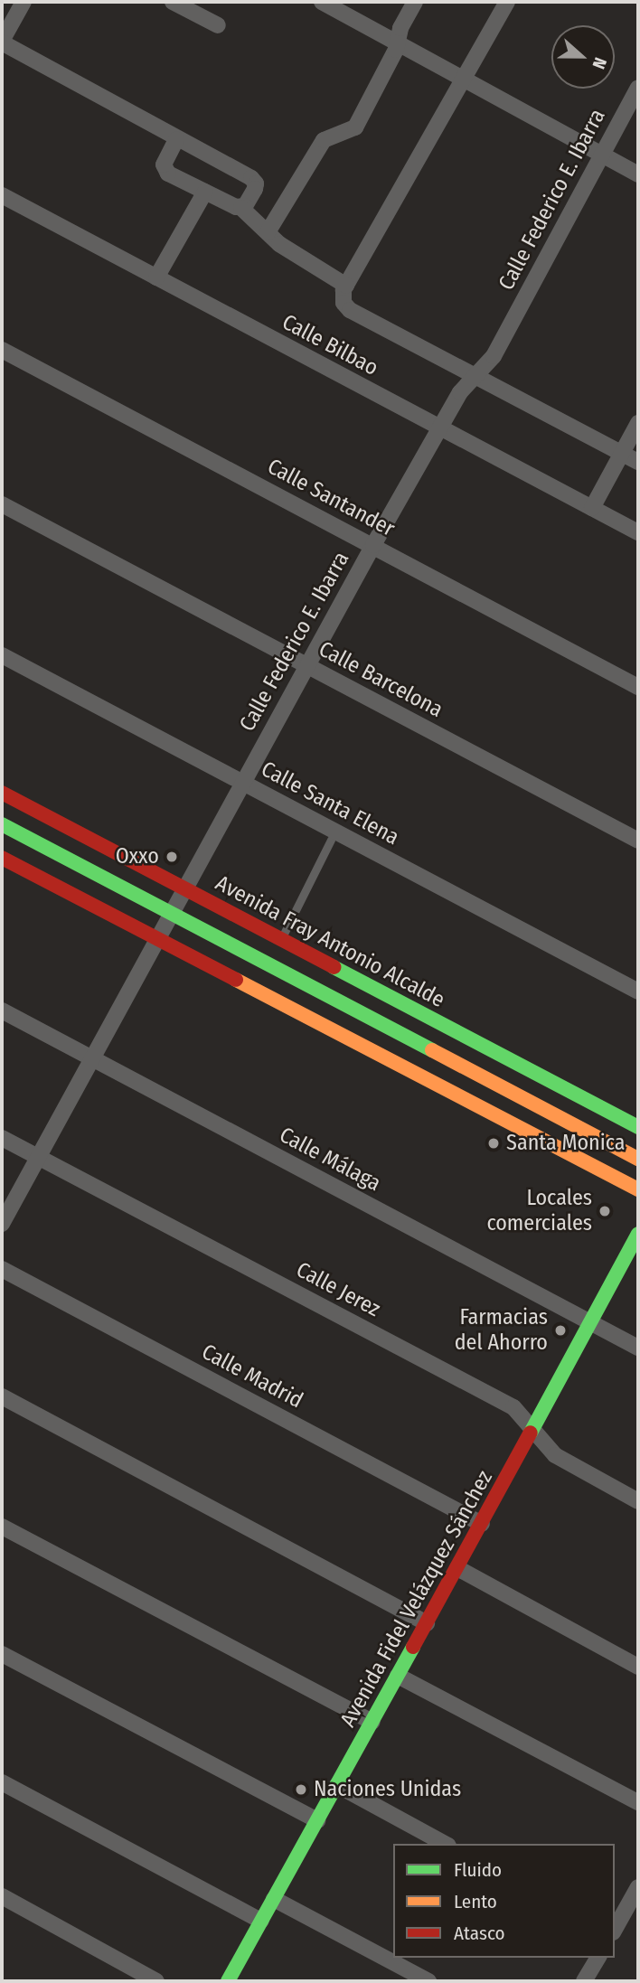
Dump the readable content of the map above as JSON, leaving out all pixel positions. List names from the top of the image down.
{
  "streets": {
    "street": [
      "Calle Federico E. Ibarra",
      "Calle Bilbao",
      "Calle Santander",
      "Calle Barcelona",
      "Calle Santa Elena",
      "Avenida Fray Antonio Alcalde",
      "Calle Málaga",
      "Calle Jerez",
      "Calle Madrid",
      "Avenida Fidel Velázquez Sánchez"
    ]
  },
  "crossings": [
    ["Calle Federico E. Ibarra", "Calle Bilbao"],
    ["Calle Federico E. Ibarra", "Calle Santander"],
    ["Calle Federico E. Ibarra", "Calle Barcelona"],
    ["Calle Federico E. Ibarra", "Calle Santa Elena"],
    ["Calle Federico E. Ibarra", "Avenida Fray Antonio Alcalde"],
    ["Calle Federico E. Ibarra", "Calle Málaga"],
    ["Calle Federico E. Ibarra", "Calle Jerez"],
    ["Calle Málaga", "Avenida Fidel Velázquez Sánchez"],
    ["Calle Jerez", "Avenida Fidel Velázquez Sánchez"],
    ["Calle Madrid", "Avenida Fidel Velázquez Sánchez"]
  ],
  "places": [
    "Oxxo",
    "Santa Monica",
    "Locales comerciales",
    "Farmacias del Ahorro",
    "Naciones Unidas"
  ],
  "legend": ["Fluido", "Lento", "Atasco"],
  "north": "right"
}
